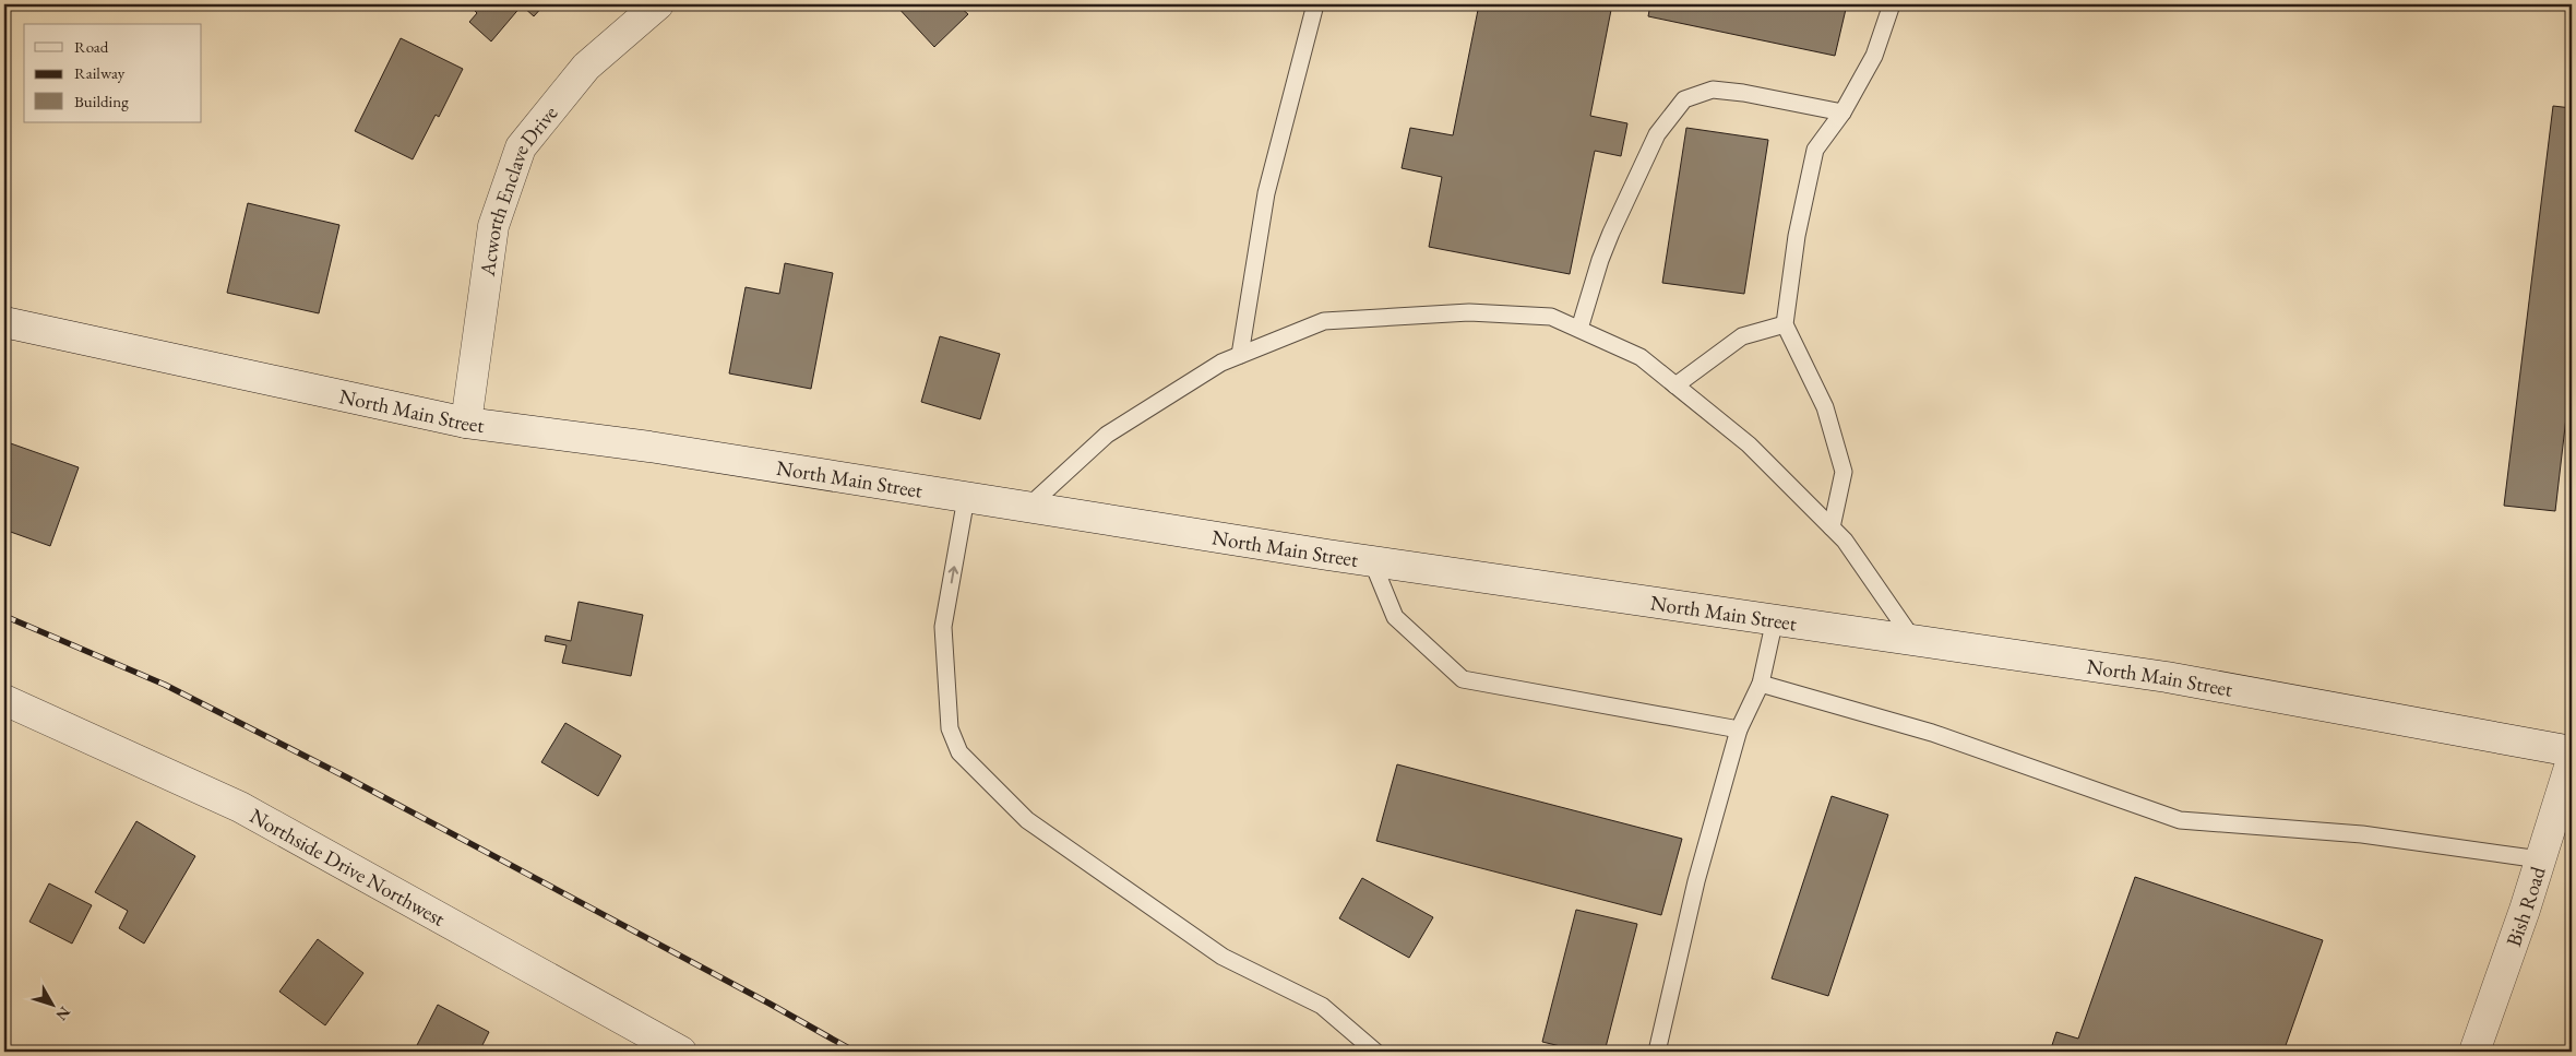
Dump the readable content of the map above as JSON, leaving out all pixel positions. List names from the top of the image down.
{
  "streets": {
    "main road": [
      "Acworth Enclave Drive",
      "North Main Street",
      "Northside Drive Northwest",
      "Bish Road"
    ]
  },
  "crossings": [
    ["Acworth Enclave Drive", "North Main Street"]
  ],
  "legend": ["Road", "Railway", "Building"],
  "north": "bottom right"
}
